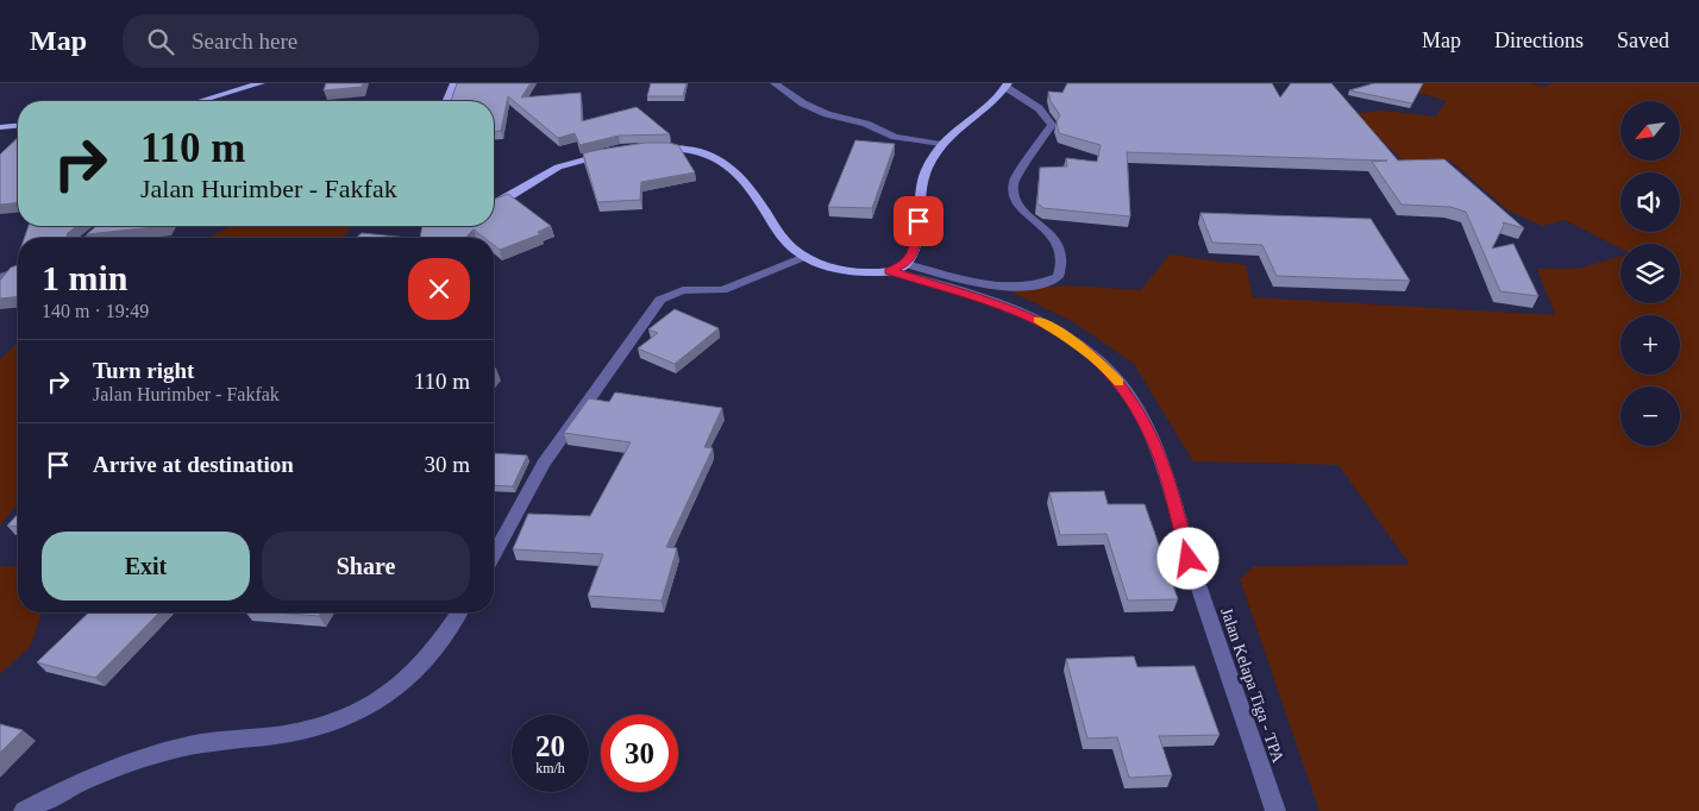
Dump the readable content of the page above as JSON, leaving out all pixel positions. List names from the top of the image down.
{
  "streets": {
    "street": ["Jalan Kelapa Tiga - TPA"]
  },
  "north": "bottom left",
  "page": {
    "header": "Map",
    "search": "Search here",
    "nav": ["Map", "Directions", "Saved"],
    "map_buttons": ["+", "−"],
    "turn": ["110 m", "Jalan Hurimber - Fakfak"],
    "heading": ["1 min", "140 m · 19:49"],
    "list": [
      {
        "name": "Turn right",
        "note": "Jalan Hurimber - Fakfak",
        "value": "110 m"
      },
      {
        "name": "Arrive at destination",
        "value": "30 m"
      }
    ],
    "buttons": ["Exit", "Share"],
    "speed": "20 km/h",
    "limit": "30"
  }
}
